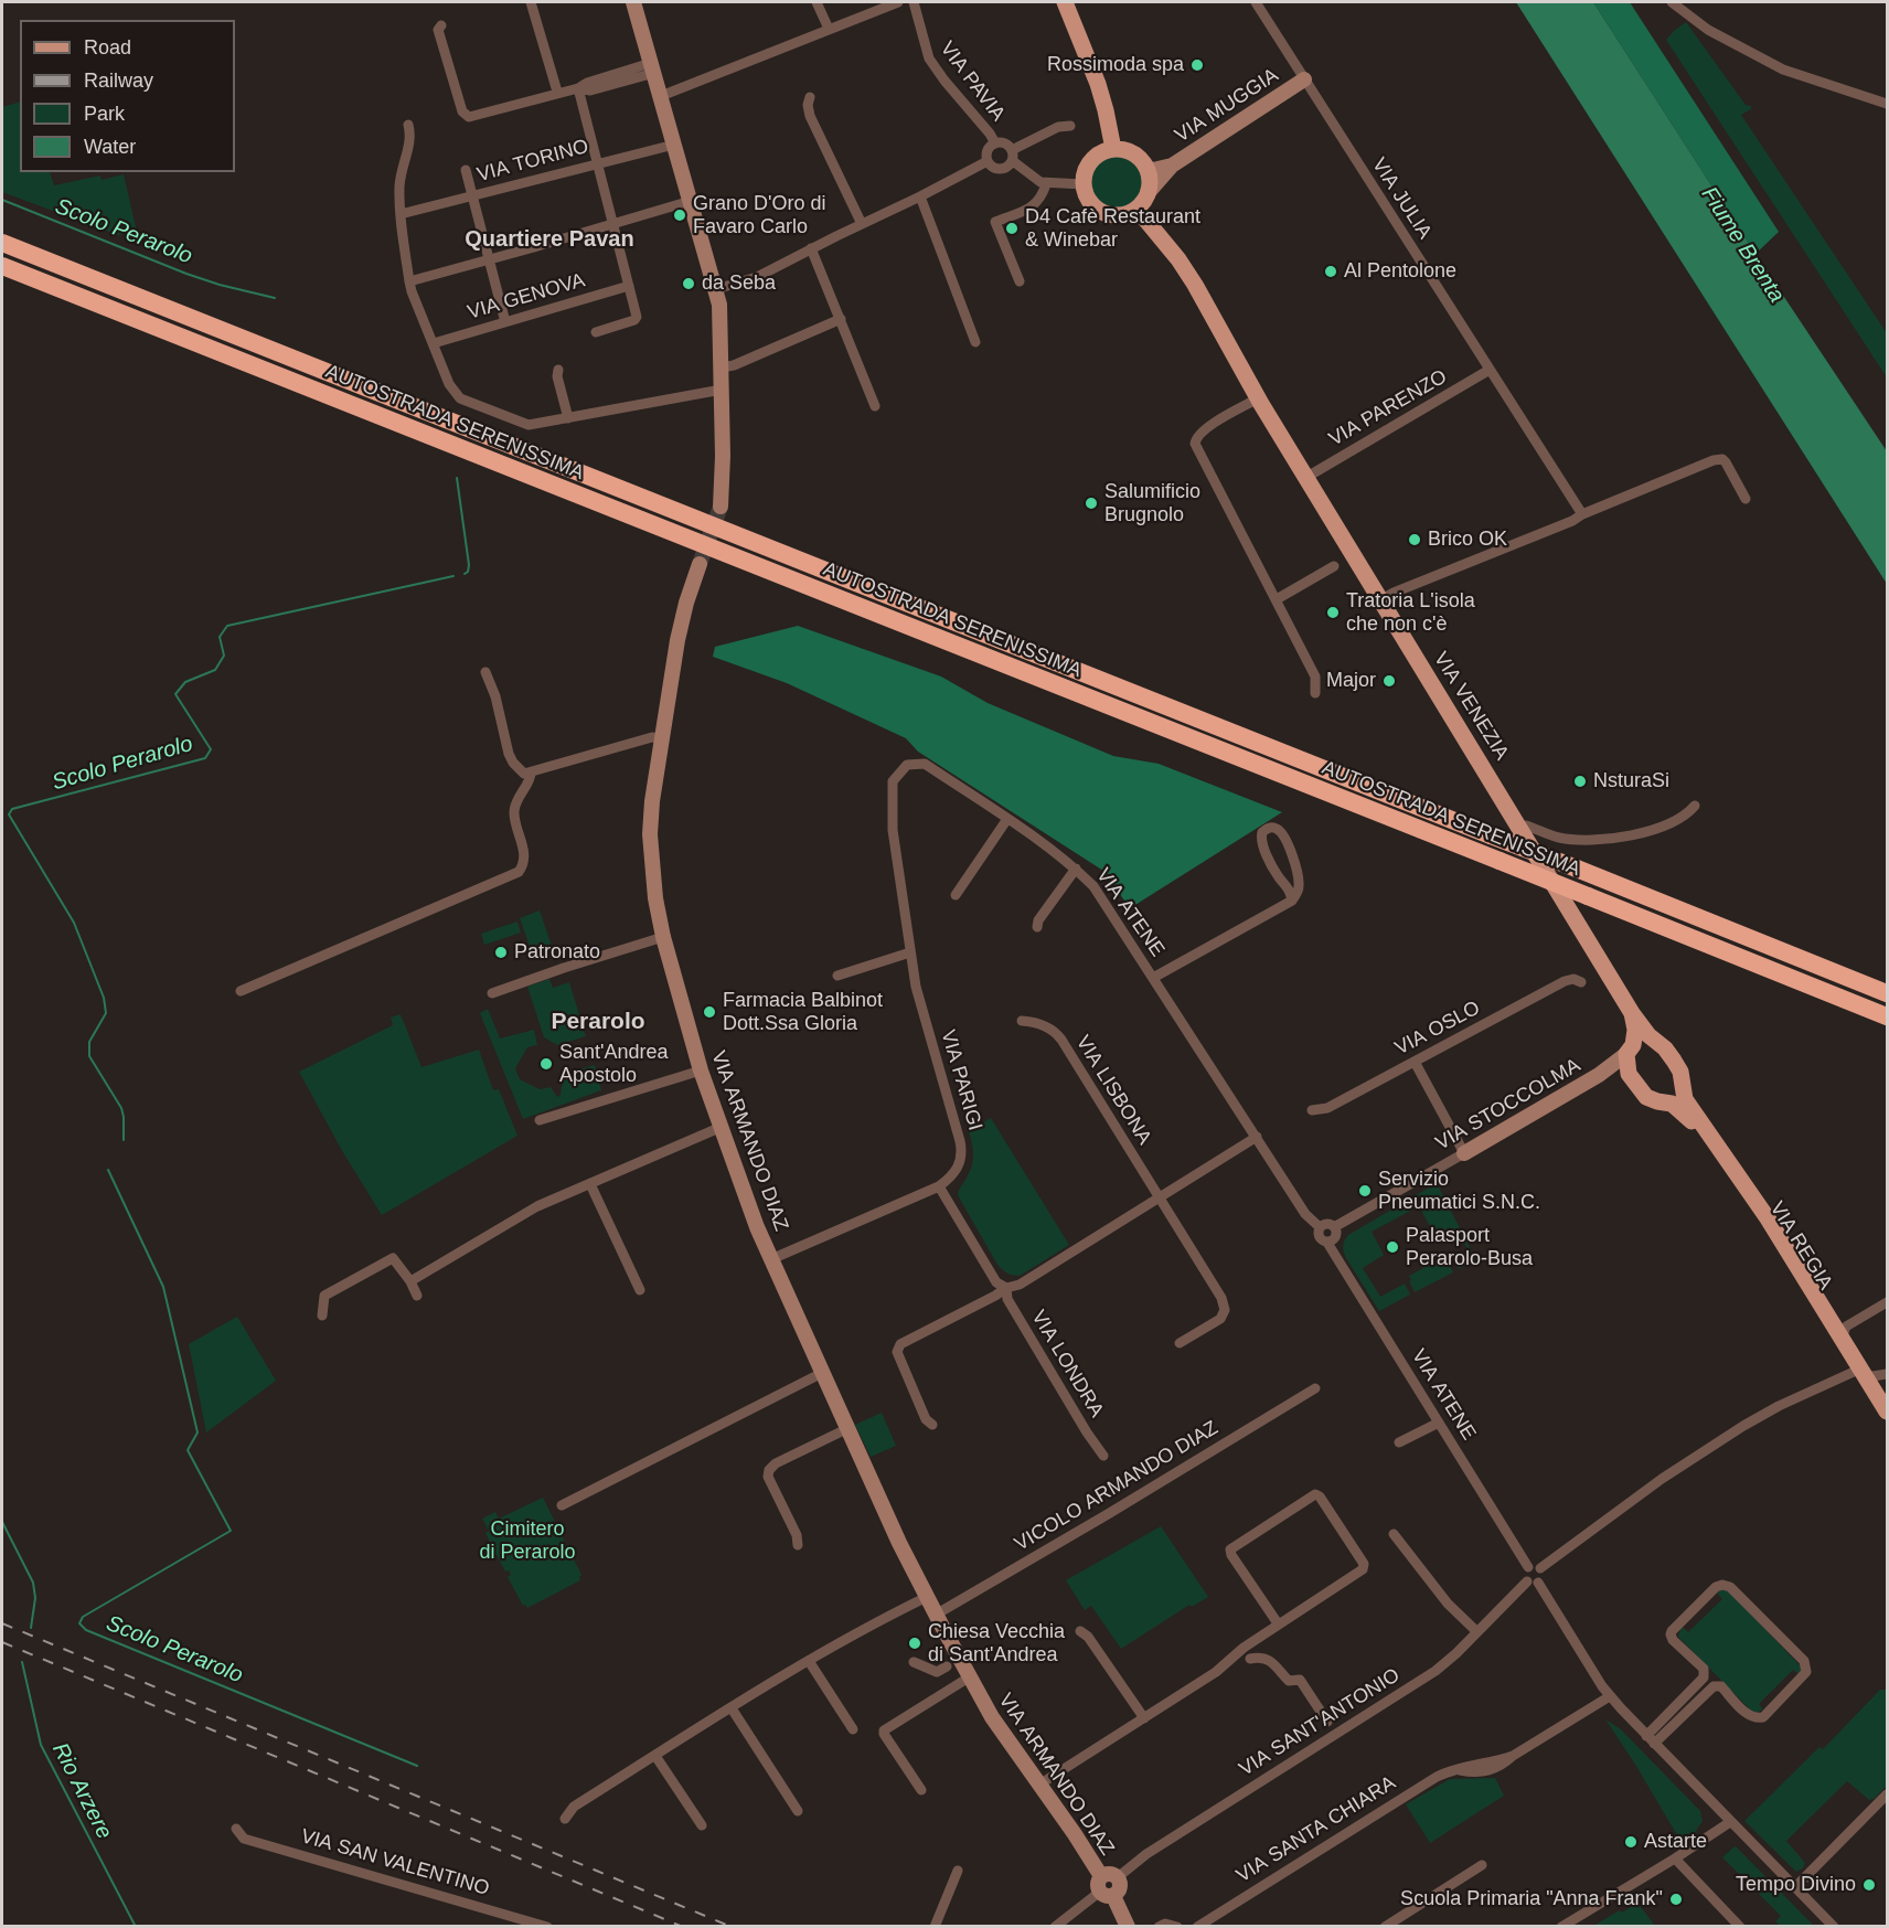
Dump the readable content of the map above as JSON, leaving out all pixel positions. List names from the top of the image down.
{
  "streets": {
    "highway": ["AUTOSTRADA SERENISSIMA"],
    "main road": ["VIA VENEZIA", "VIA REGIA"],
    "street": [
      "VIA PAVIA",
      "VIA MUGGIA",
      "VIA TORINO",
      "VIA JULIA",
      "VIA GENOVA",
      "VIA PARENZO",
      "VIA ATENE",
      "VIA OSLO",
      "VIA PARIGI",
      "VIA LISBONA",
      "VIA STOCCOLMA",
      "VIA ARMANDO DIAZ",
      "VIA LONDRA",
      "VICOLO ARMANDO DIAZ",
      "VIA SANT'ANTONIO",
      "VIA SANTA CHIARA",
      "VIA SAN VALENTINO"
    ]
  },
  "crossings": [
    ["VIA MUGGIA", "VIA JULIA"],
    ["VIA MUGGIA", "VIA VENEZIA"],
    ["VIA JULIA", "VIA PARENZO"],
    ["VIA PARENZO", "VIA VENEZIA"],
    ["VIA VENEZIA", "VIA REGIA"],
    ["VIA ATENE", "VIA PARIGI"],
    ["VIA ATENE", "VIA STOCCOLMA"],
    ["VIA ATENE", "VIA SANT'ANTONIO"],
    ["VIA PARIGI", "VIA ARMANDO DIAZ"],
    ["VIA PARIGI", "VIA LONDRA"],
    ["VIA STOCCOLMA", "VIA REGIA"],
    ["VIA ARMANDO DIAZ", "VICOLO ARMANDO DIAZ"],
    ["VIA ARMANDO DIAZ", "VIA SANT'ANTONIO"]
  ],
  "districts": ["Quartiere Pavan", "Perarolo"],
  "water": ["Scolo Perarolo", "Fiume Brenta", "Rio Arzere"],
  "parks": ["Cimitero di Perarolo"],
  "places": [
    "Rossimoda spa",
    "Grano D'Oro di Favaro Carlo",
    "D4 Cafè Restaurant & Winebar",
    "Al Pentolone",
    "da Seba",
    "Salumificio Brugnolo",
    "Brico OK",
    "Tratoria L'isola che non c'è",
    "Major",
    "NsturaSi",
    "Patronato",
    "Farmacia Balbinot Dott.Ssa Gloria",
    "Sant'Andrea Apostolo",
    "Servizio Pneumatici S.N.C.",
    "Palasport Perarolo-Busa",
    "Chiesa Vecchia di Sant'Andrea",
    "Astarte",
    "Tempo Divino",
    "Scuola Primaria \"Anna Frank\""
  ],
  "legend": [
    "Road",
    "Railway",
    "Park",
    "Water"
  ]
}
